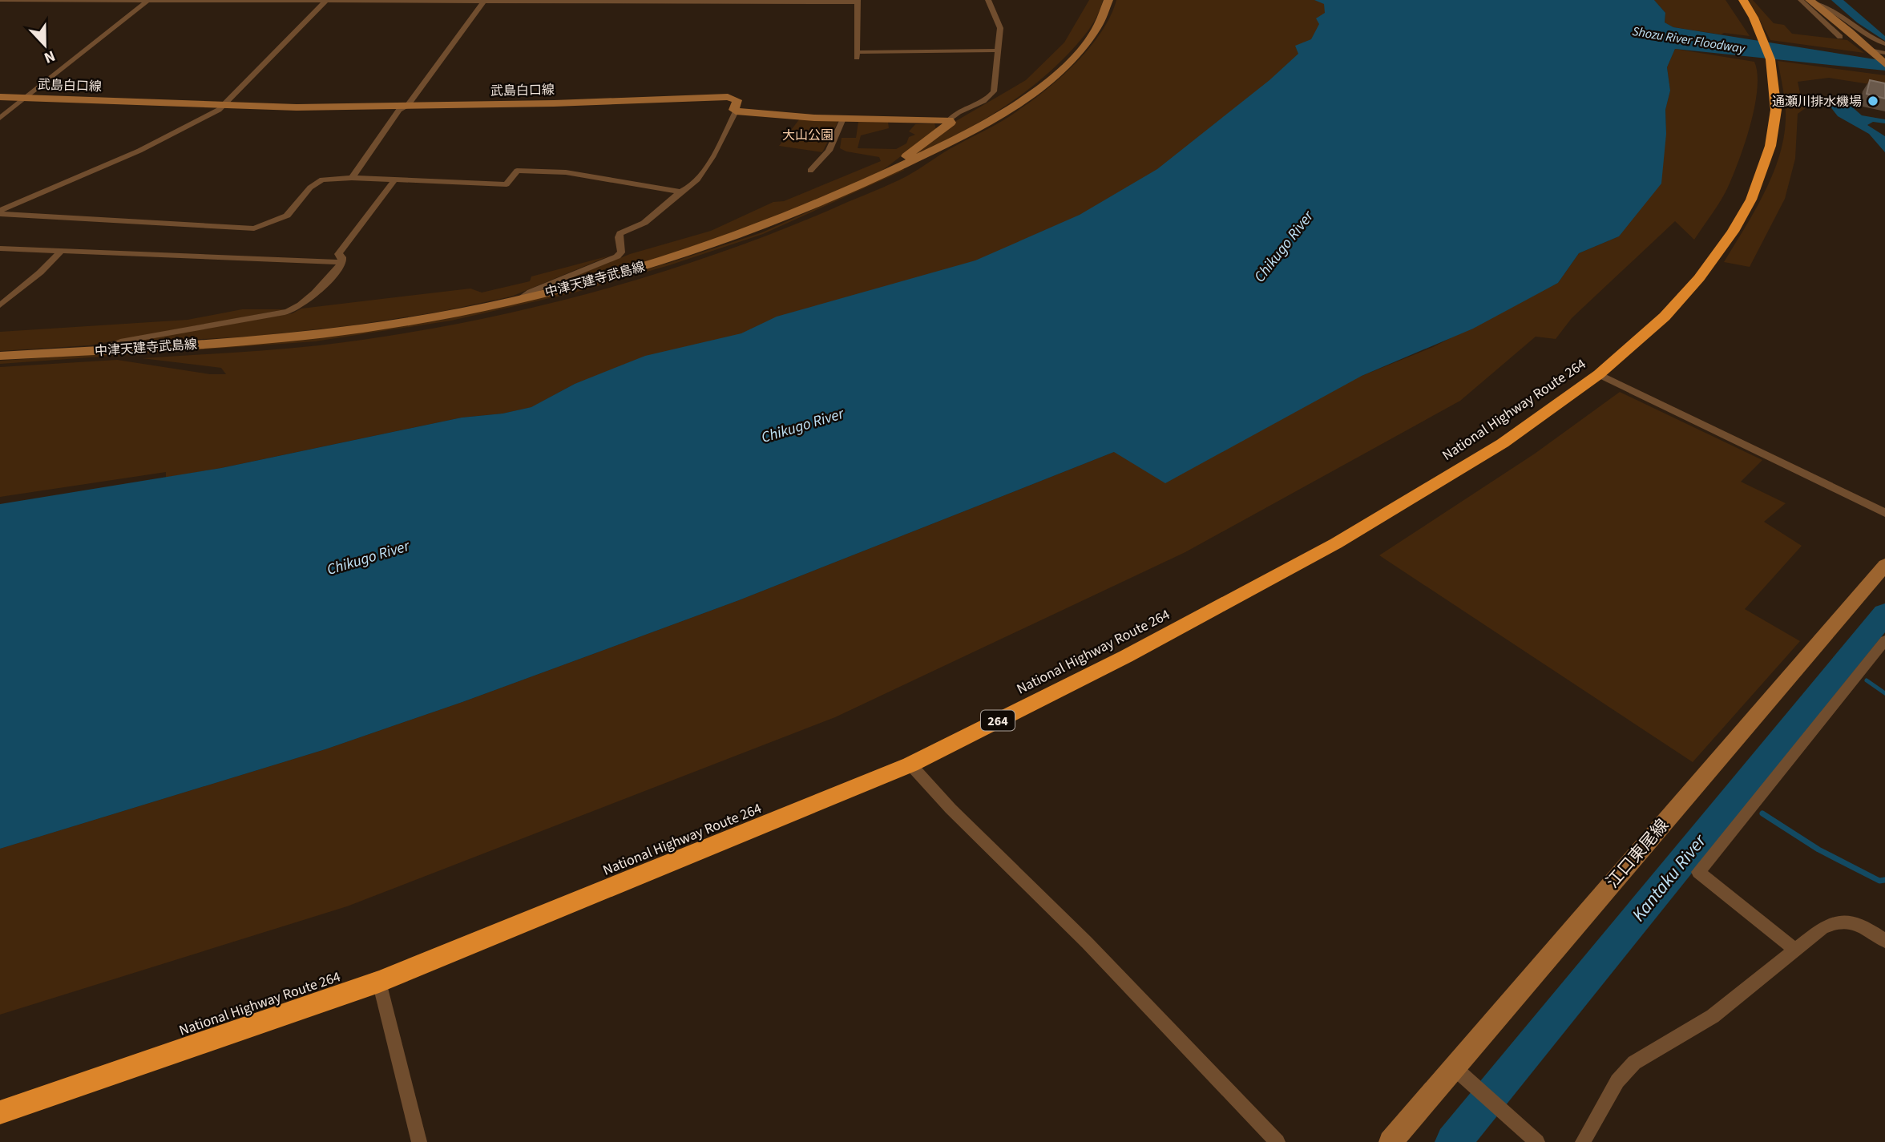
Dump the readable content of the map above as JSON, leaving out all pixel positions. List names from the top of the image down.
{
  "streets": {
    "highway": ["National Highway Route 264", "264"],
    "main road": ["武島白口線", "中津天建寺武島線", "江口東尾線"]
  },
  "water": ["Shozu River Floodway", "Chikugo River", "Kantaku River"],
  "parks": ["大山公園"],
  "places": ["通瀬川排水機場"],
  "north": "bottom"
}
